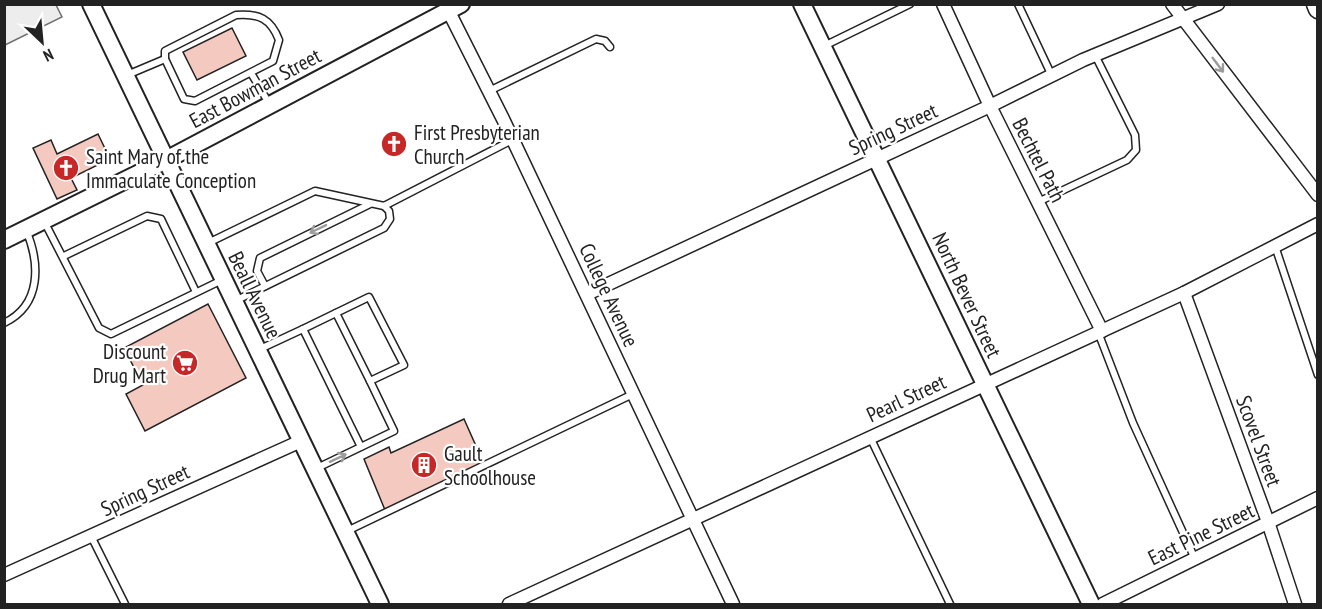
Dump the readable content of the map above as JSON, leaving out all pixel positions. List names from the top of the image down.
{
  "streets": {
    "main road": ["East Bowman Street", "Beall Avenue", "North Bever Street"],
    "street": [
      "Spring Street",
      "Bechtel Path",
      "College Avenue",
      "Pearl Street",
      "Scovel Street",
      "East Pine Street"
    ]
  },
  "crossings": [
    ["East Bowman Street", "Beall Avenue"],
    ["East Bowman Street", "College Avenue"],
    ["Spring Street", "Bechtel Path"],
    ["Spring Street", "Beall Avenue"],
    ["Spring Street", "College Avenue"],
    ["Spring Street", "North Bever Street"],
    ["Bechtel Path", "Pearl Street"],
    ["College Avenue", "Pearl Street"],
    ["North Bever Street", "Pearl Street"],
    ["Pearl Street", "Scovel Street"],
    ["Scovel Street", "East Pine Street"]
  ],
  "places": {
    "church": ["First Presbyterian Church", "Saint Mary of the Immaculate Conception"],
    "supermarket": ["Discount Drug Mart"],
    "building": ["Gault Schoolhouse"]
  },
  "north": "bottom right"
}
